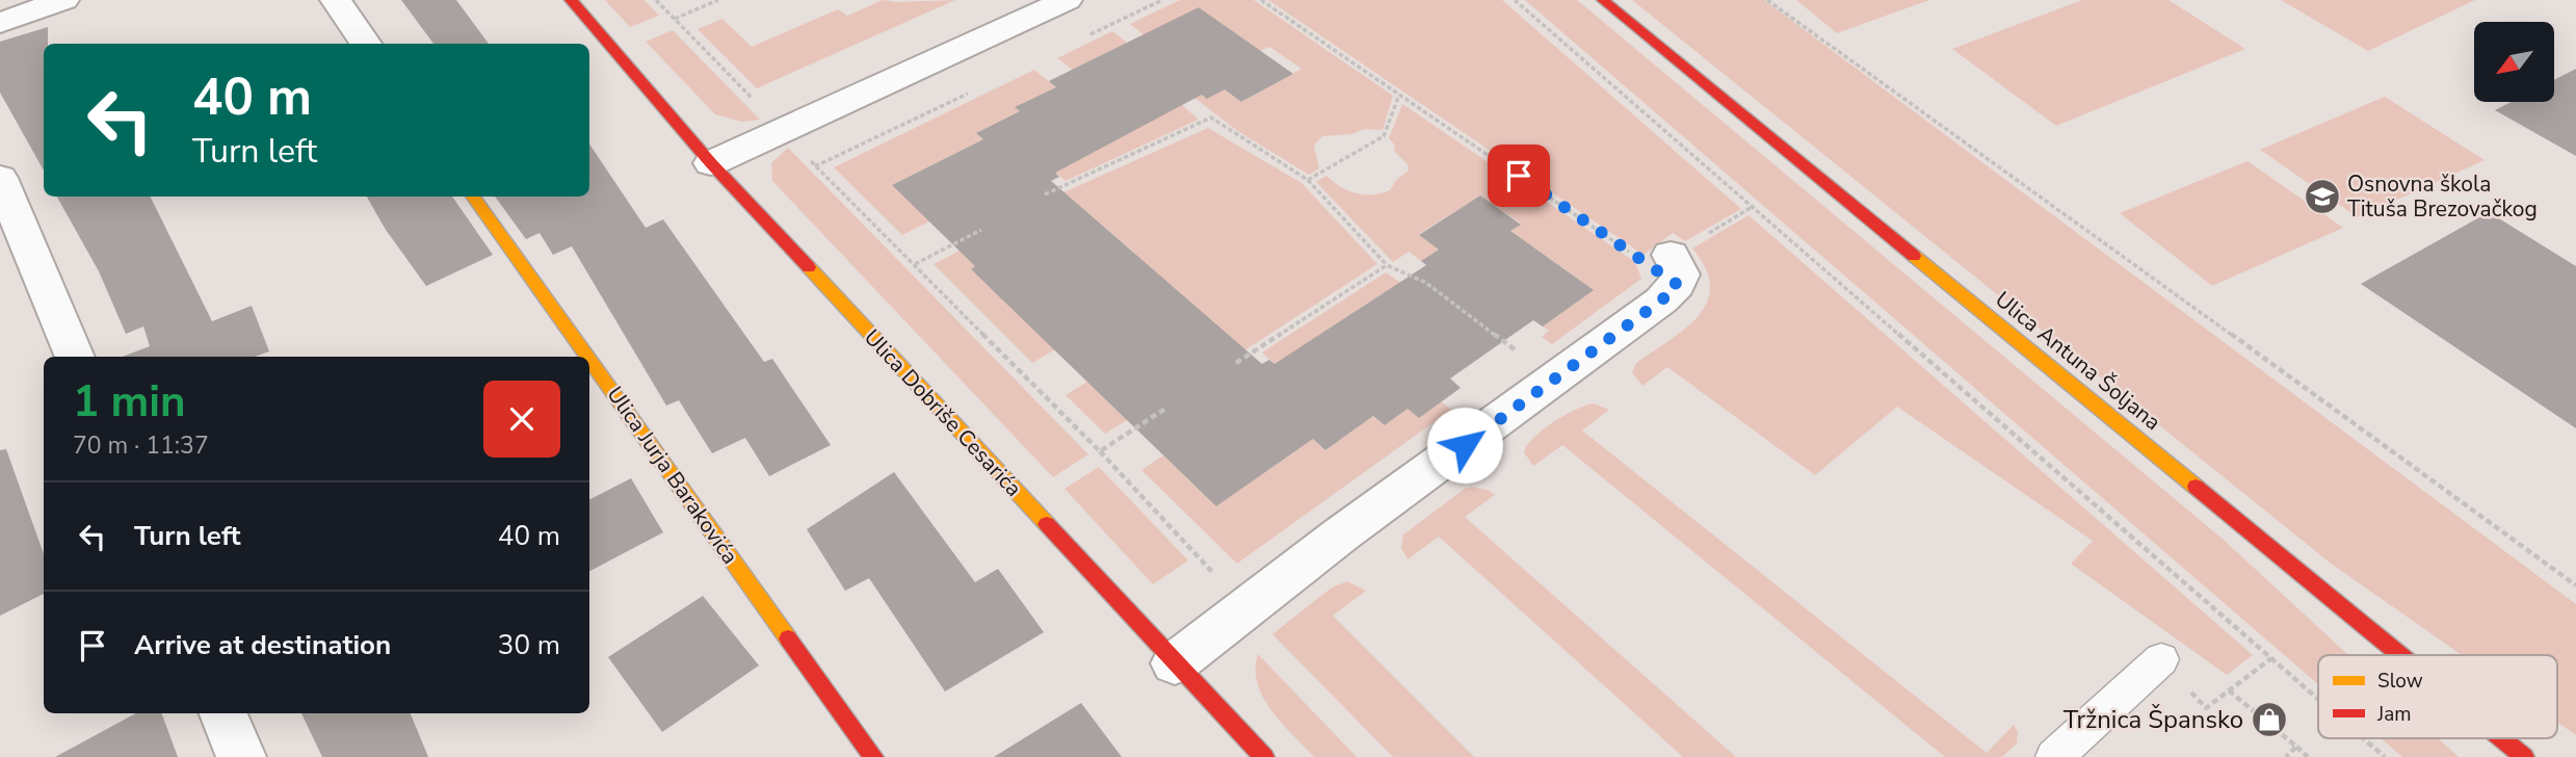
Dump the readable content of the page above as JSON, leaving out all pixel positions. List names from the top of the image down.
{
  "streets": {
    "street": ["Ulica Antuna Šoljana", "Ulica Dobriše Cesarića", "Ulica Jurja Barakovića"]
  },
  "places": {
    "school or university": ["Osnovna škola Tituša Brezovačkog"],
    "shop": ["Tržnica Špansko"]
  },
  "legend": ["Slow", "Jam"],
  "north": "bottom left",
  "page": {
    "turn": ["40 m", "Turn left"],
    "heading": ["1 min", "70 m · 11:37"],
    "list": [
      {
        "name": "Turn left",
        "value": "40 m"
      },
      {
        "name": "Arrive at destination",
        "value": "30 m"
      }
    ]
  }
}
